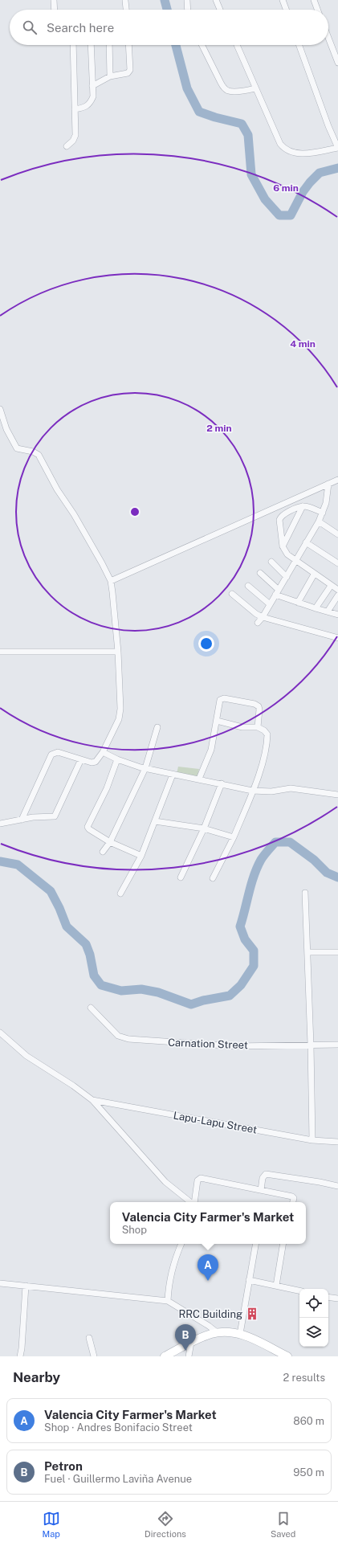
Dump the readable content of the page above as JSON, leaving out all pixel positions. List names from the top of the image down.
{
  "streets": {
    "street": ["Carnation Street", "Lapu-Lapu Street"]
  },
  "places": {
    "building": ["RRC Building"]
  },
  "page": {
    "search": "Search here",
    "popup": ["Valencia City Farmer's Market", "Shop"],
    "pins": ["A", "B"],
    "heading": ["Nearby", "2 results"],
    "list": [
      {
        "mark": "A",
        "name": "Valencia City Farmer's Market",
        "note": "Shop · Andres Bonifacio Street",
        "value": "860 m"
      },
      {
        "mark": "B",
        "name": "Petron",
        "note": "Fuel · Guillermo Laviña Avenue",
        "value": "950 m"
      }
    ],
    "nav": ["Map", "Directions", "Saved"]
  },
  "rings": ["6 min", "4 min", "2 min"]
}
